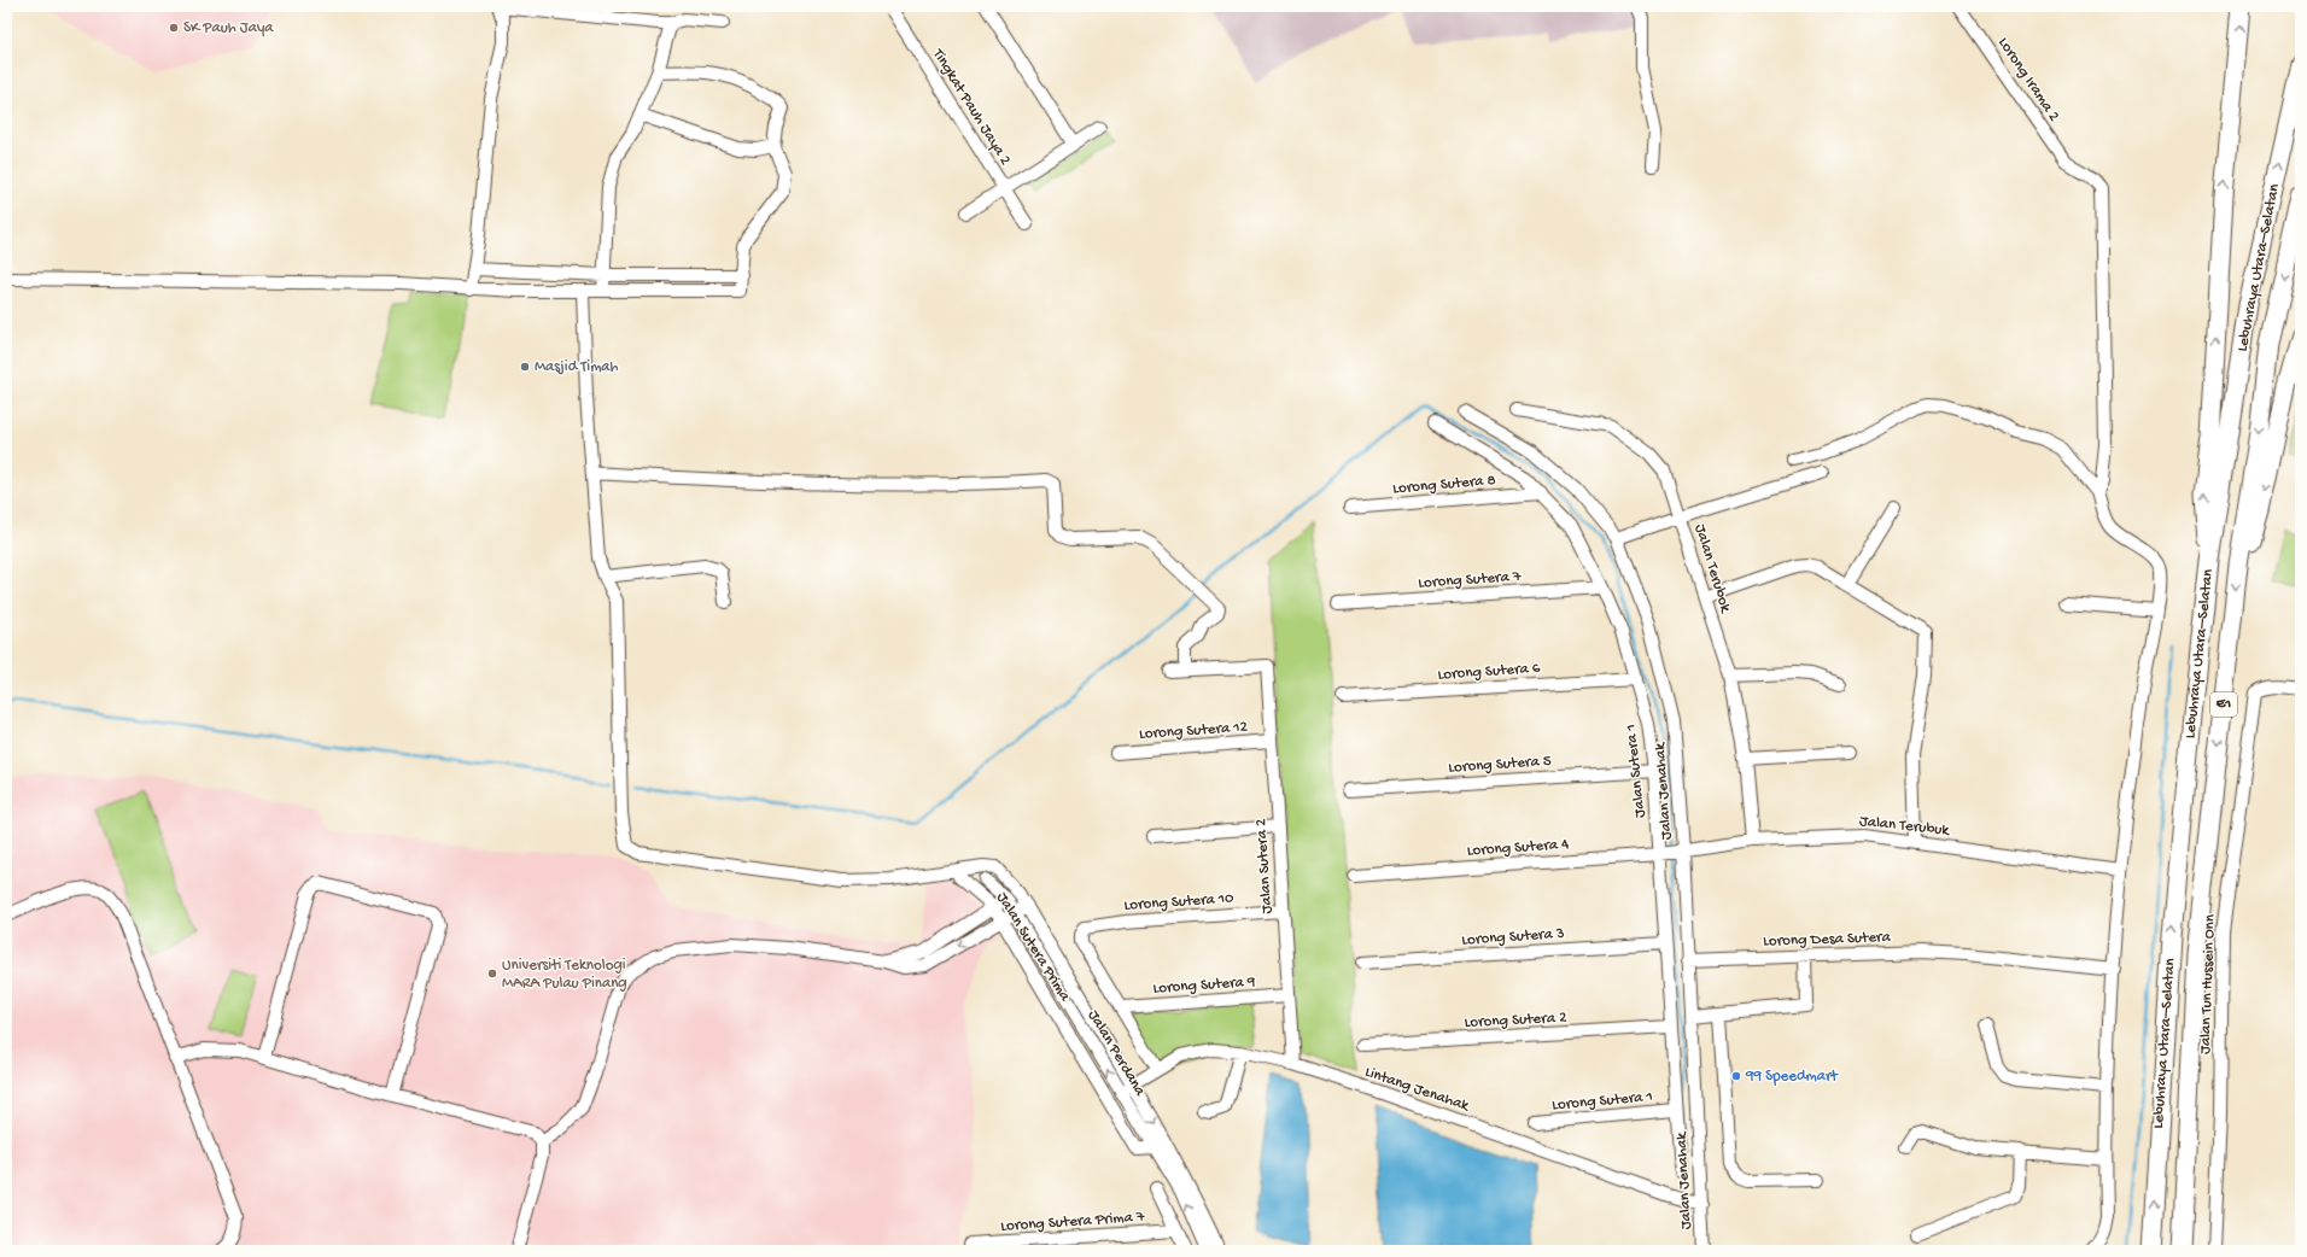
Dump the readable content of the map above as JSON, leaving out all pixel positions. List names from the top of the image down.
{
  "streets": {
    "highway": ["Lebuhraya Utara–Selatan", "E1"],
    "street": [
      "Lorong Irama 2",
      "Tingkat Pauh Jaya 2",
      "Lorong Sutera 8",
      "Jalan Terubok",
      "Lorong Sutera 7",
      "Lorong Sutera 6",
      "Lorong Sutera 12",
      "Lorong Sutera 5",
      "Jalan Sutera 1",
      "Jalan Jenahak",
      "Jalan Terubuk",
      "Lorong Sutera 4",
      "Jalan Sutera 2",
      "Lorong Sutera 10",
      "Lorong Sutera 3",
      "Lorong Desa Sutera",
      "Jalan Sutera Prima",
      "Jalan Tun Hussein Onn",
      "Lorong Sutera 9",
      "Lorong Sutera 2",
      "Jalan Perdana",
      "Lintang Jenahak",
      "Lorong Sutera 1",
      "Lorong Sutera Prima 7"
    ]
  },
  "crossings": [
    ["Lorong Sutera 8", "Jalan Sutera 1"],
    ["Jalan Terubok", "Jalan Terubuk"],
    ["Lorong Sutera 7", "Jalan Sutera 1"],
    ["Lorong Sutera 6", "Jalan Sutera 1"],
    ["Lorong Sutera 12", "Jalan Sutera 2"],
    ["Lorong Sutera 5", "Jalan Sutera 1"],
    ["Jalan Sutera 1", "Lorong Sutera 4"],
    ["Jalan Sutera 1", "Lorong Sutera 3"],
    ["Jalan Sutera 1", "Lorong Sutera 2"],
    ["Jalan Sutera 1", "Lorong Sutera 1"],
    ["Jalan Jenahak", "Jalan Terubuk"],
    ["Jalan Jenahak", "Lorong Sutera 4"],
    ["Jalan Jenahak", "Lorong Desa Sutera"],
    ["Jalan Jenahak", "Lintang Jenahak"],
    ["Jalan Terubuk", "Lorong Sutera 4"],
    ["Jalan Sutera 2", "Lorong Sutera 10"],
    ["Jalan Sutera 2", "Lorong Sutera 9"],
    ["Jalan Sutera 2", "Lintang Jenahak"],
    ["Lorong Sutera 10", "Lorong Sutera 9"],
    ["Jalan Sutera Prima", "Jalan Perdana"],
    ["Jalan Perdana", "Lintang Jenahak"]
  ],
  "places": [
    "SK Pauh Jaya",
    "Masjid Timah",
    "Universiti Teknologi MARA Pulau Pinang",
    "99 Speedmart"
  ]
}
